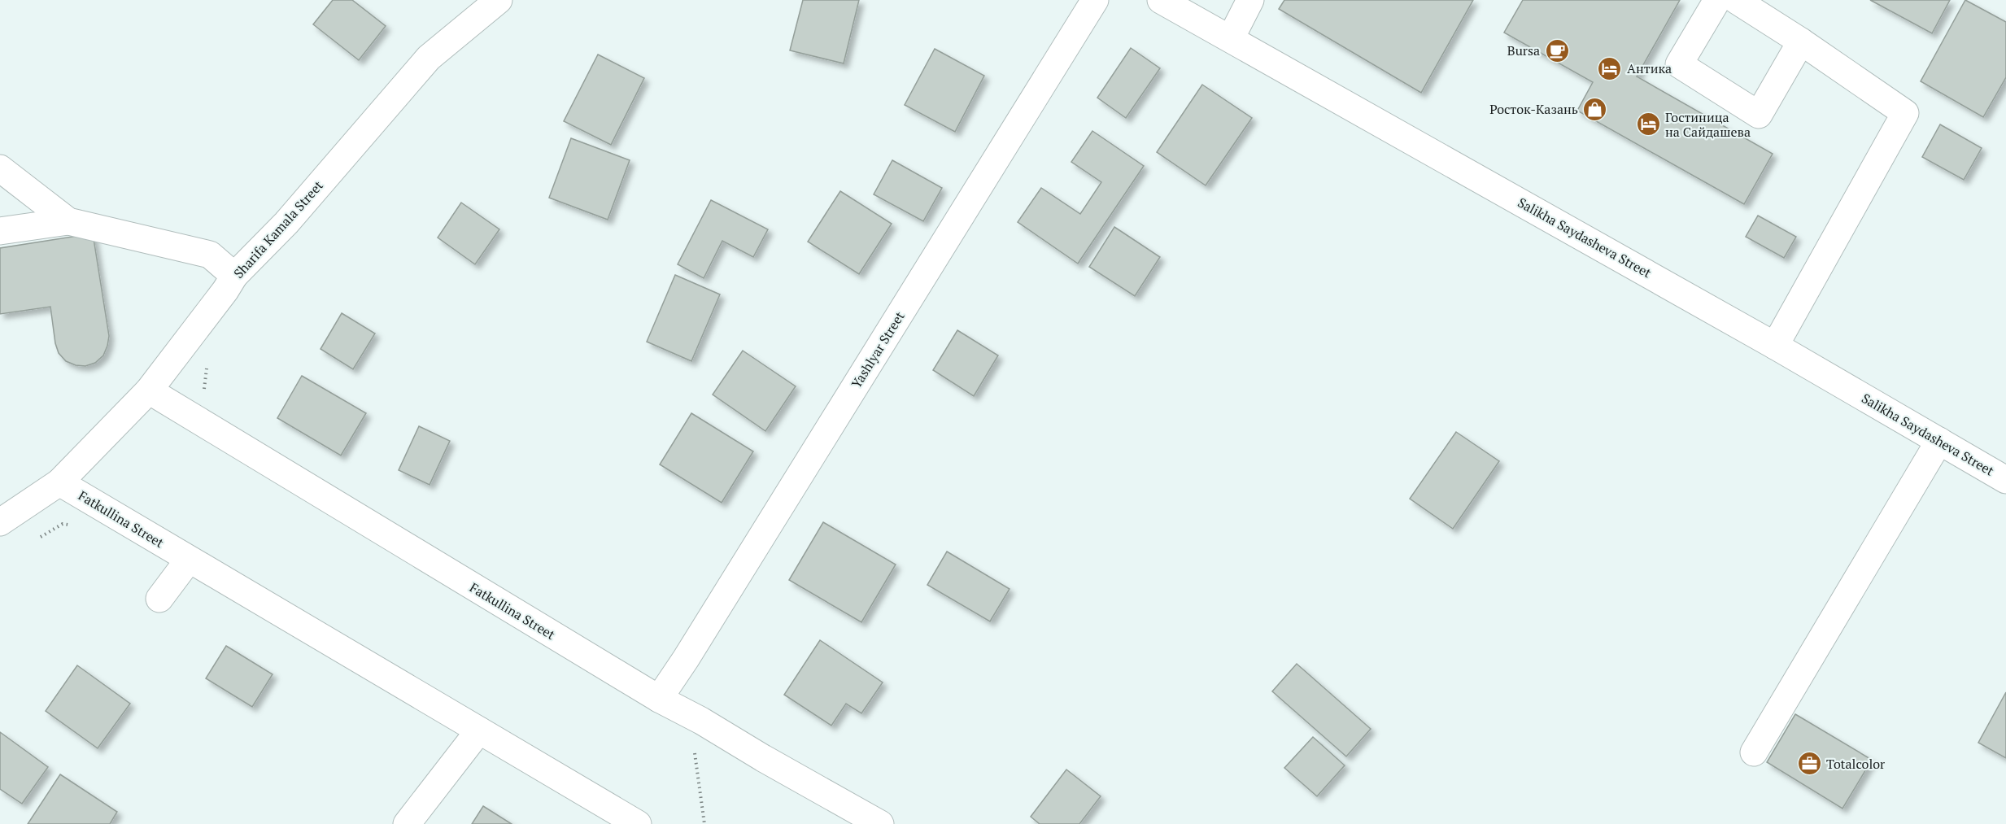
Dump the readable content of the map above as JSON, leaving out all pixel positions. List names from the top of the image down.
{
  "streets": {
    "street": [
      "Sharifa Kamala Street",
      "Salikha Saydasheva Street",
      "Yashlyar Street",
      "Fatkullina Street"
    ]
  },
  "crossings": [
    ["Sharifa Kamala Street", "Fatkullina Street"],
    ["Yashlyar Street", "Fatkullina Street"]
  ],
  "places": {
    "cafe": ["Bursa"],
    "hotel": ["Антика", "Гостиница на Сайдашева"],
    "shop": ["Росток-Казань"],
    "office": ["Totalcolor"]
  }
}
